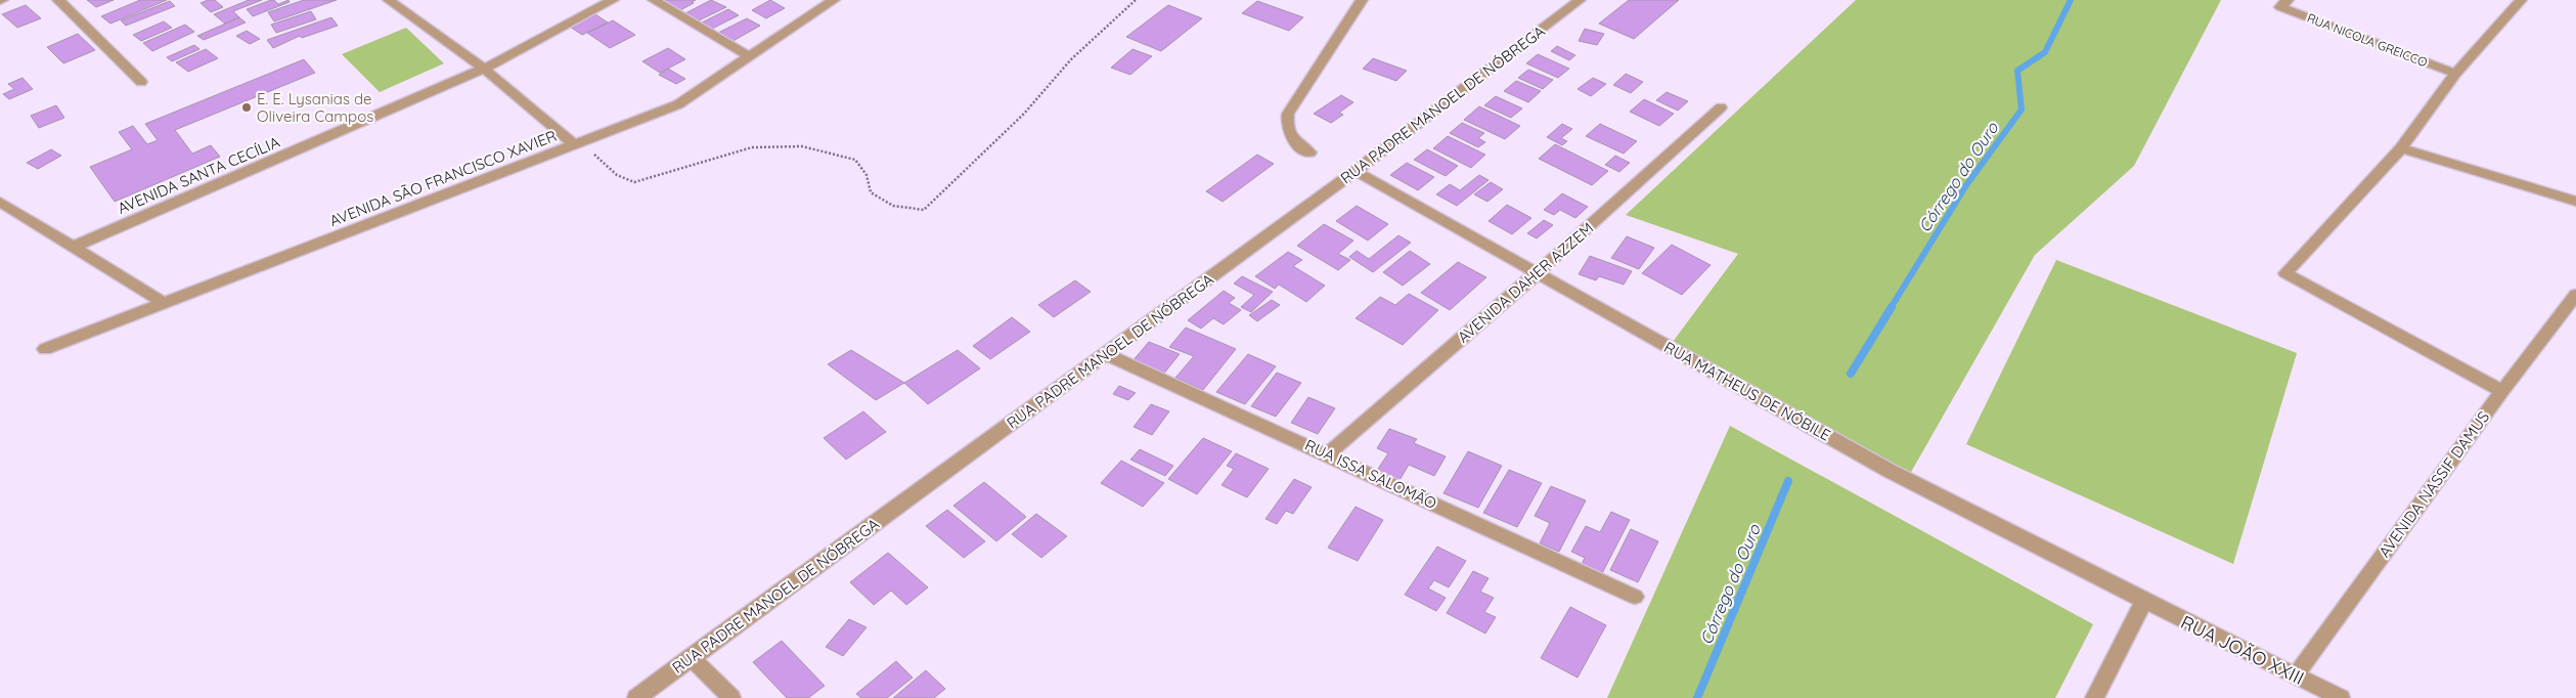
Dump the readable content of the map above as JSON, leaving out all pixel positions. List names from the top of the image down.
{
  "streets": {
    "street": [
      "RUA NICOLA GREICCO",
      "RUA PADRE MANOEL DE NÓBREGA",
      "AVENIDA SANTA CECÍLIA",
      "AVENIDA SÃO FRANCISCO XAVIER",
      "AVENIDA DAHER AZZEM",
      "RUA MATHEUS DE NÓBILE",
      "RUA ISSA SALOMÃO",
      "AVENIDA NASSIF DAMUS",
      "RUA JOÃO XXIII"
    ]
  },
  "crossings": [
    ["RUA PADRE MANOEL DE NÓBREGA", "RUA MATHEUS DE NÓBILE"],
    ["RUA PADRE MANOEL DE NÓBREGA", "RUA ISSA SALOMÃO"],
    ["AVENIDA DAHER AZZEM", "RUA MATHEUS DE NÓBILE"],
    ["AVENIDA DAHER AZZEM", "RUA ISSA SALOMÃO"],
    ["RUA MATHEUS DE NÓBILE", "RUA JOÃO XXIII"],
    ["AVENIDA NASSIF DAMUS", "RUA JOÃO XXIII"]
  ],
  "water": ["Córrego do Ouro"],
  "places": ["E. E. Lysanias de Oliveira Campos"]
}
